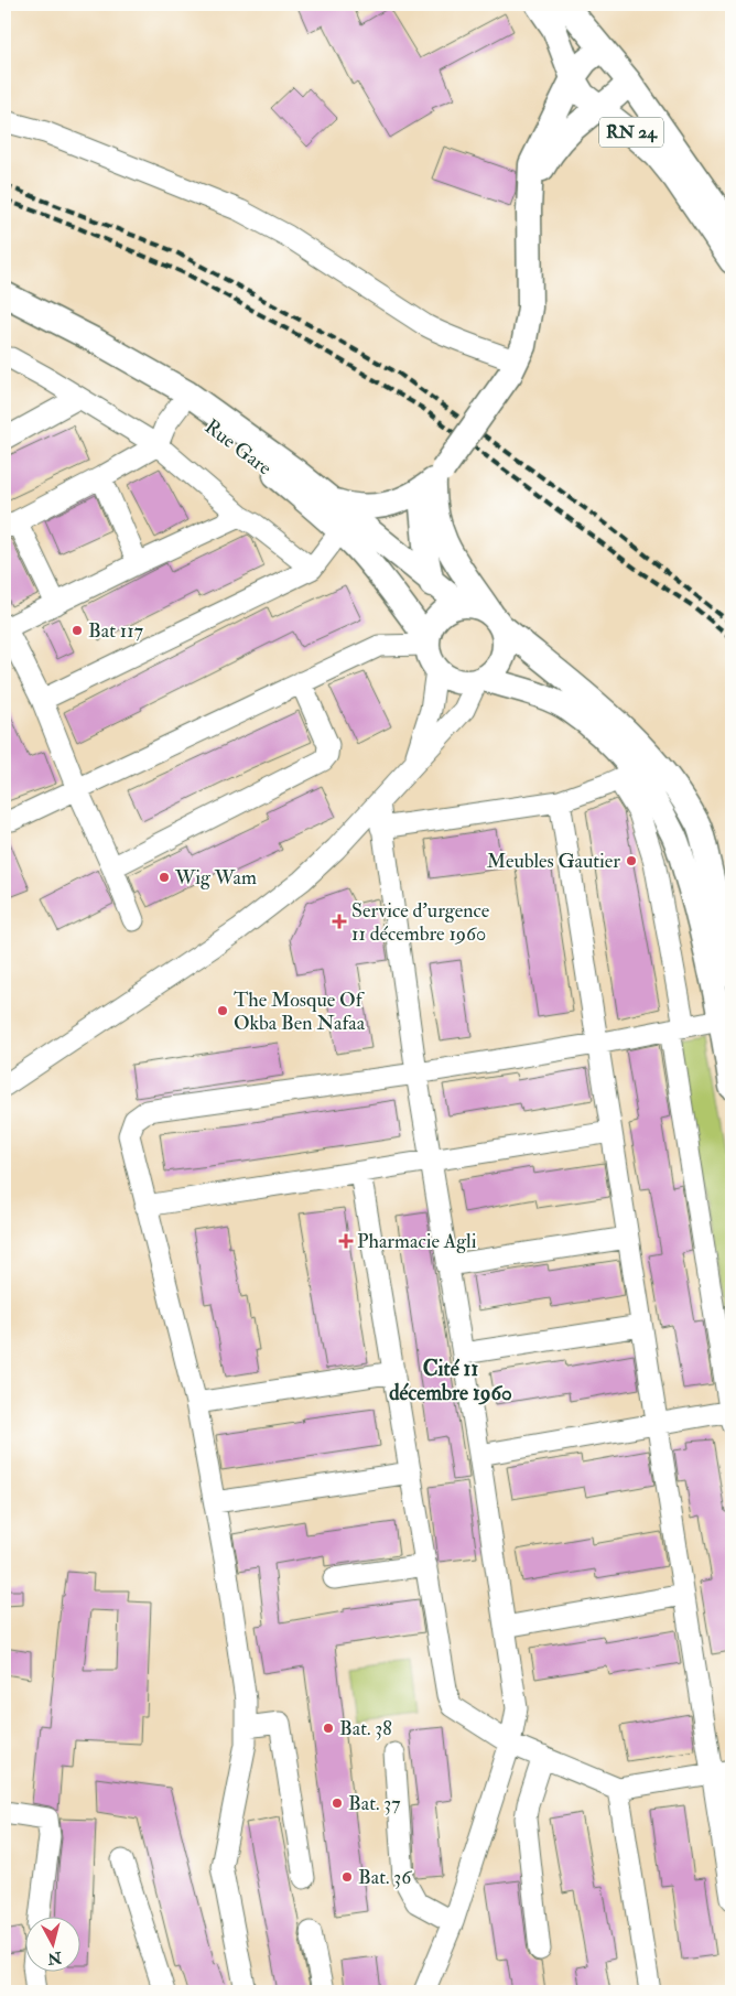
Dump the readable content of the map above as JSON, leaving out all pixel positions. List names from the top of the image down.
{
  "streets": {
    "main road": ["RN 24", "Rue Gare"]
  },
  "districts": ["Cité 11 décembre 1960"],
  "places": {
    "other": [
      "Bat 117",
      "Meubles Gautier",
      "Wig Wam",
      "The Mosque Of Okba Ben Nafaa",
      "Bat. 38",
      "Bat. 37",
      "Bat. 36"
    ],
    "health": ["Service d'urgence 11 décembre 1960", "Pharmacie Agli"]
  },
  "north": "bottom"
}
